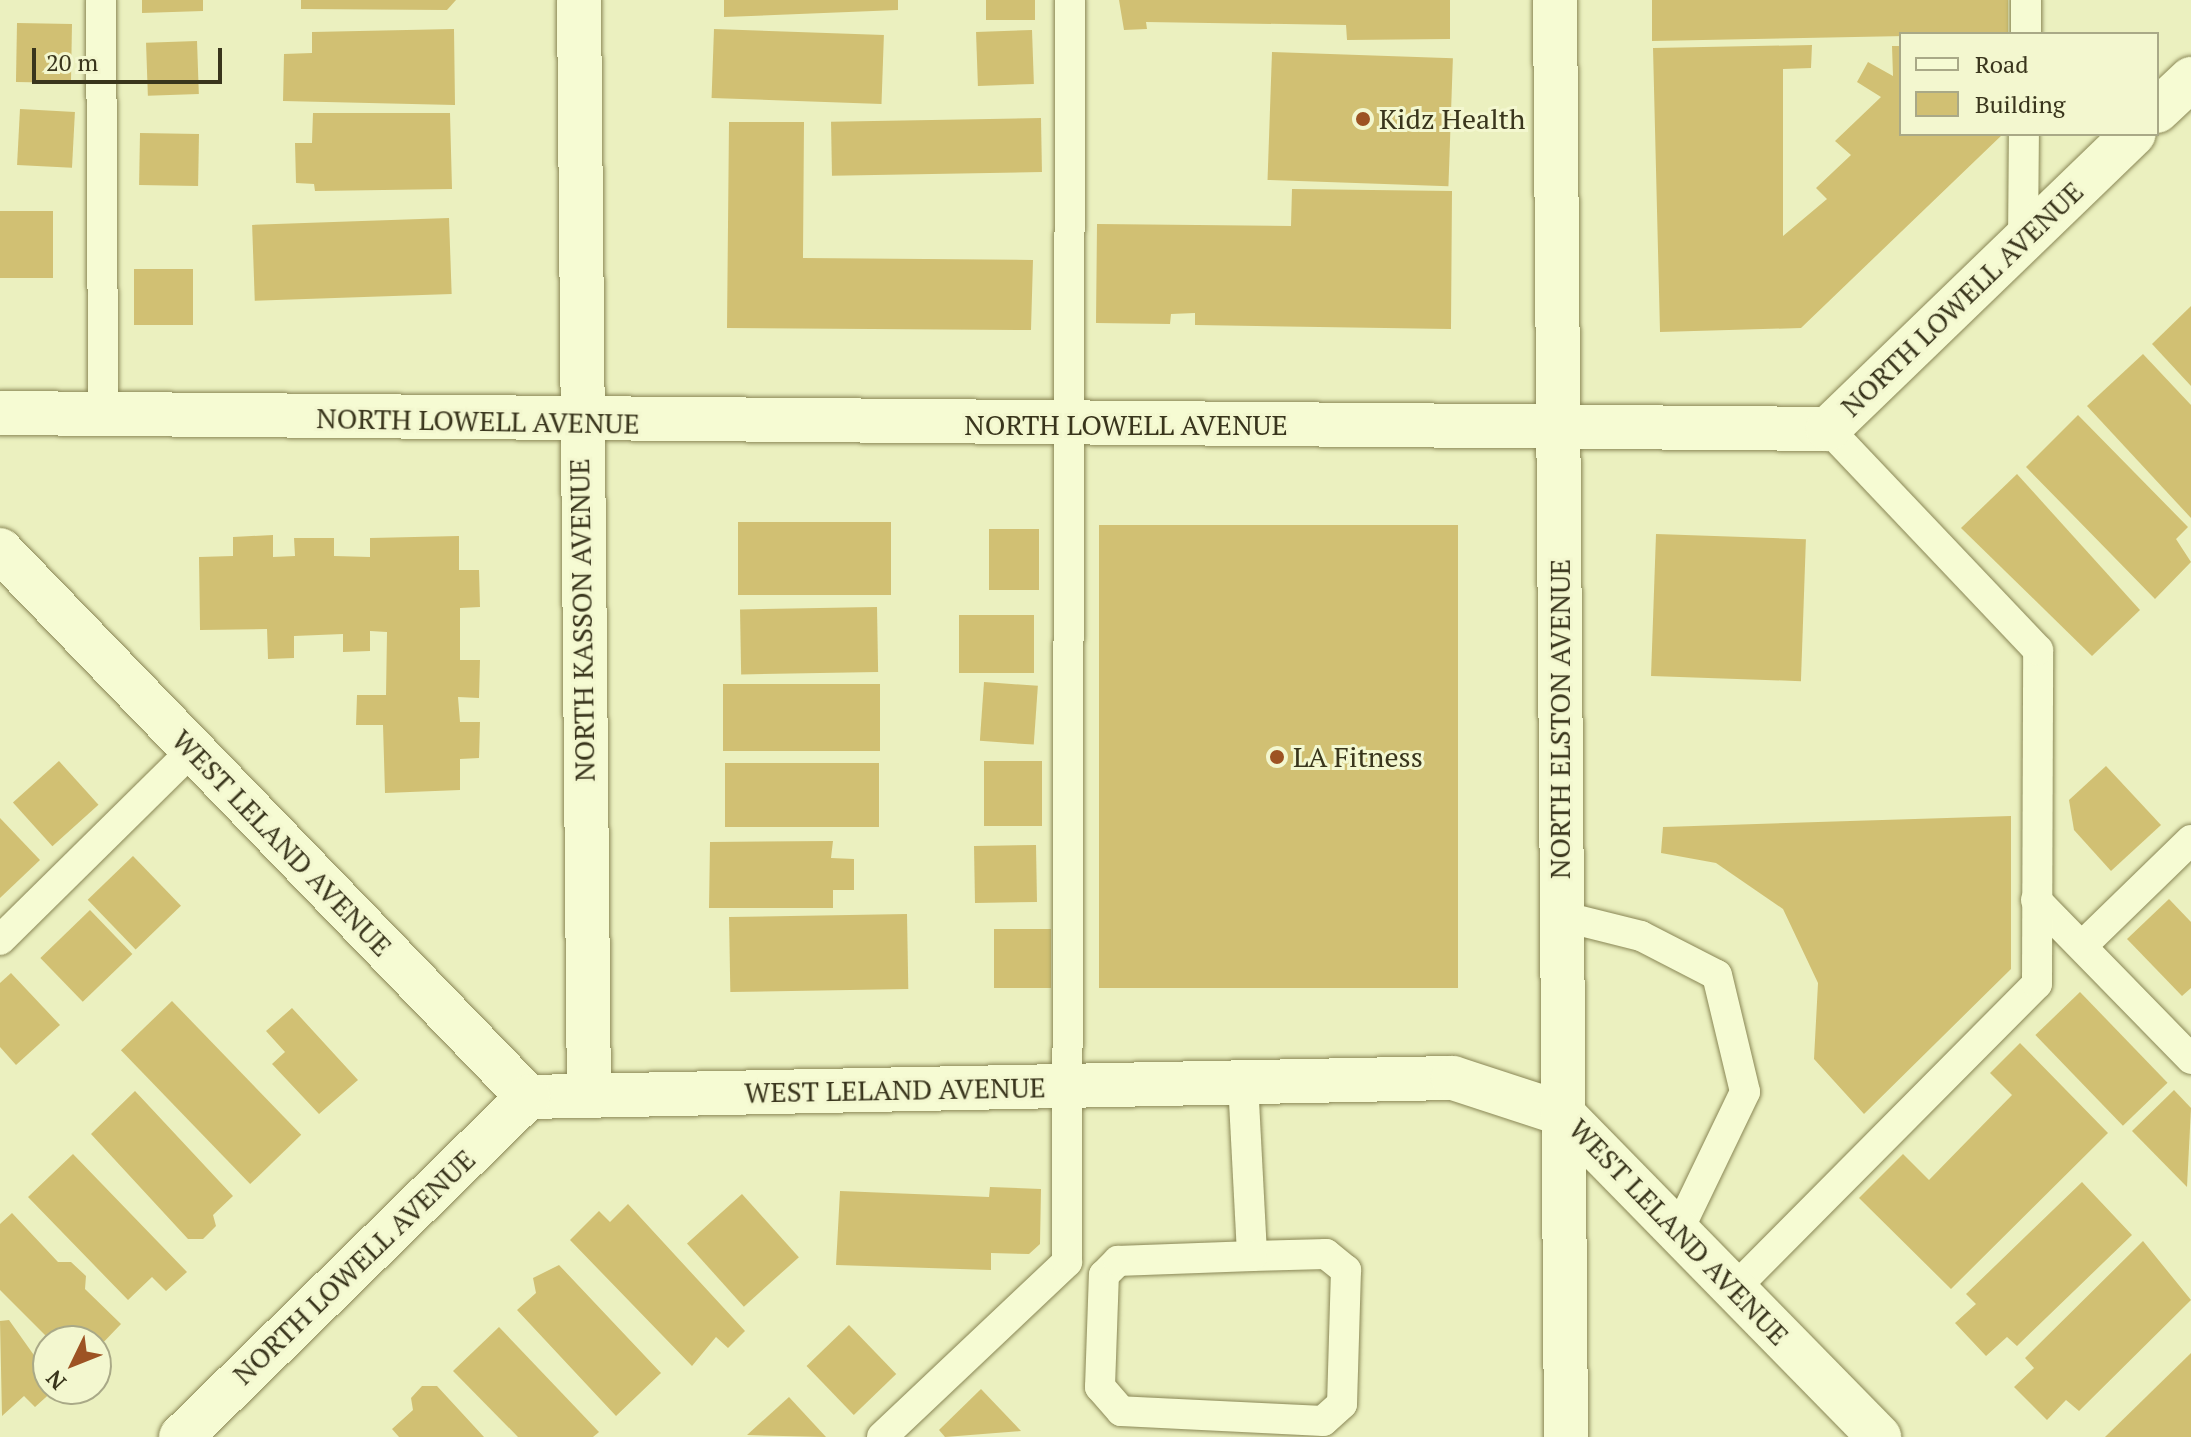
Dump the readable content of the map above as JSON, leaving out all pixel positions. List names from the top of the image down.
{
  "streets": {
    "street": [
      "NORTH LOWELL AVENUE",
      "NORTH KASSON AVENUE",
      "NORTH ELSTON AVENUE",
      "WEST LELAND AVENUE"
    ]
  },
  "crossings": [
    ["NORTH LOWELL AVENUE", "NORTH KASSON AVENUE"],
    ["NORTH LOWELL AVENUE", "NORTH ELSTON AVENUE"],
    ["NORTH LOWELL AVENUE", "WEST LELAND AVENUE"],
    ["NORTH KASSON AVENUE", "WEST LELAND AVENUE"],
    ["NORTH ELSTON AVENUE", "WEST LELAND AVENUE"]
  ],
  "places": ["Kidz Health", "LA Fitness"],
  "legend": ["Road", "Building"],
  "scale_bar": "20 m",
  "north": "bottom left"
}
